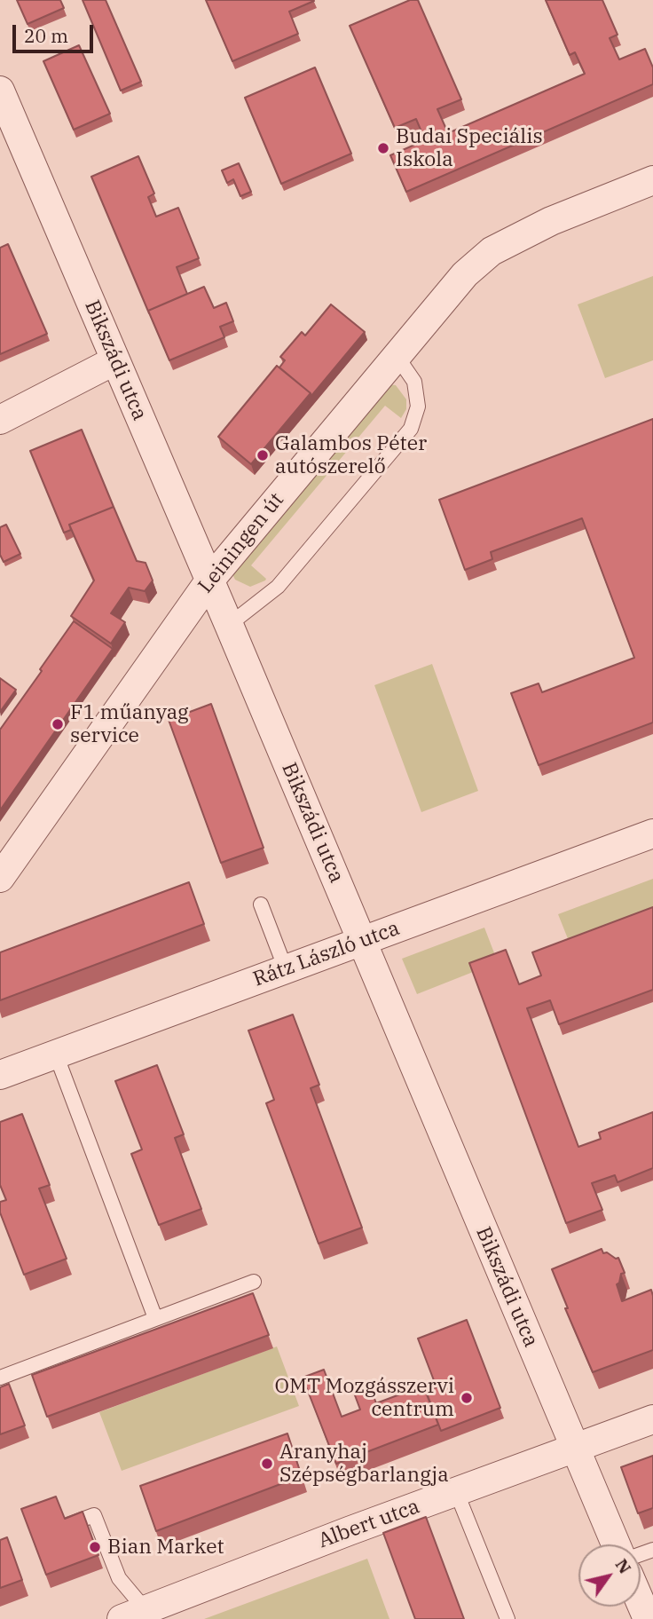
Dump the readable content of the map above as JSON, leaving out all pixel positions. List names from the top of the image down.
{
  "streets": {
    "street": [
      "Bikszádi utca",
      "Leiningen út",
      "Rátz László utca",
      "Albert utca"
    ]
  },
  "crossings": [
    ["Bikszádi utca", "Leiningen út"],
    ["Bikszádi utca", "Rátz László utca"],
    ["Bikszádi utca", "Albert utca"]
  ],
  "places": [
    "Budai Speciális Iskola",
    "Galambos Péter autószerelő",
    "F1 műanyag service",
    "OMT Mozgásszervi centrum",
    "Aranyhaj Szépségbarlangja",
    "Bian Market"
  ],
  "scale_bar": "20 m",
  "north": "top right"
}
